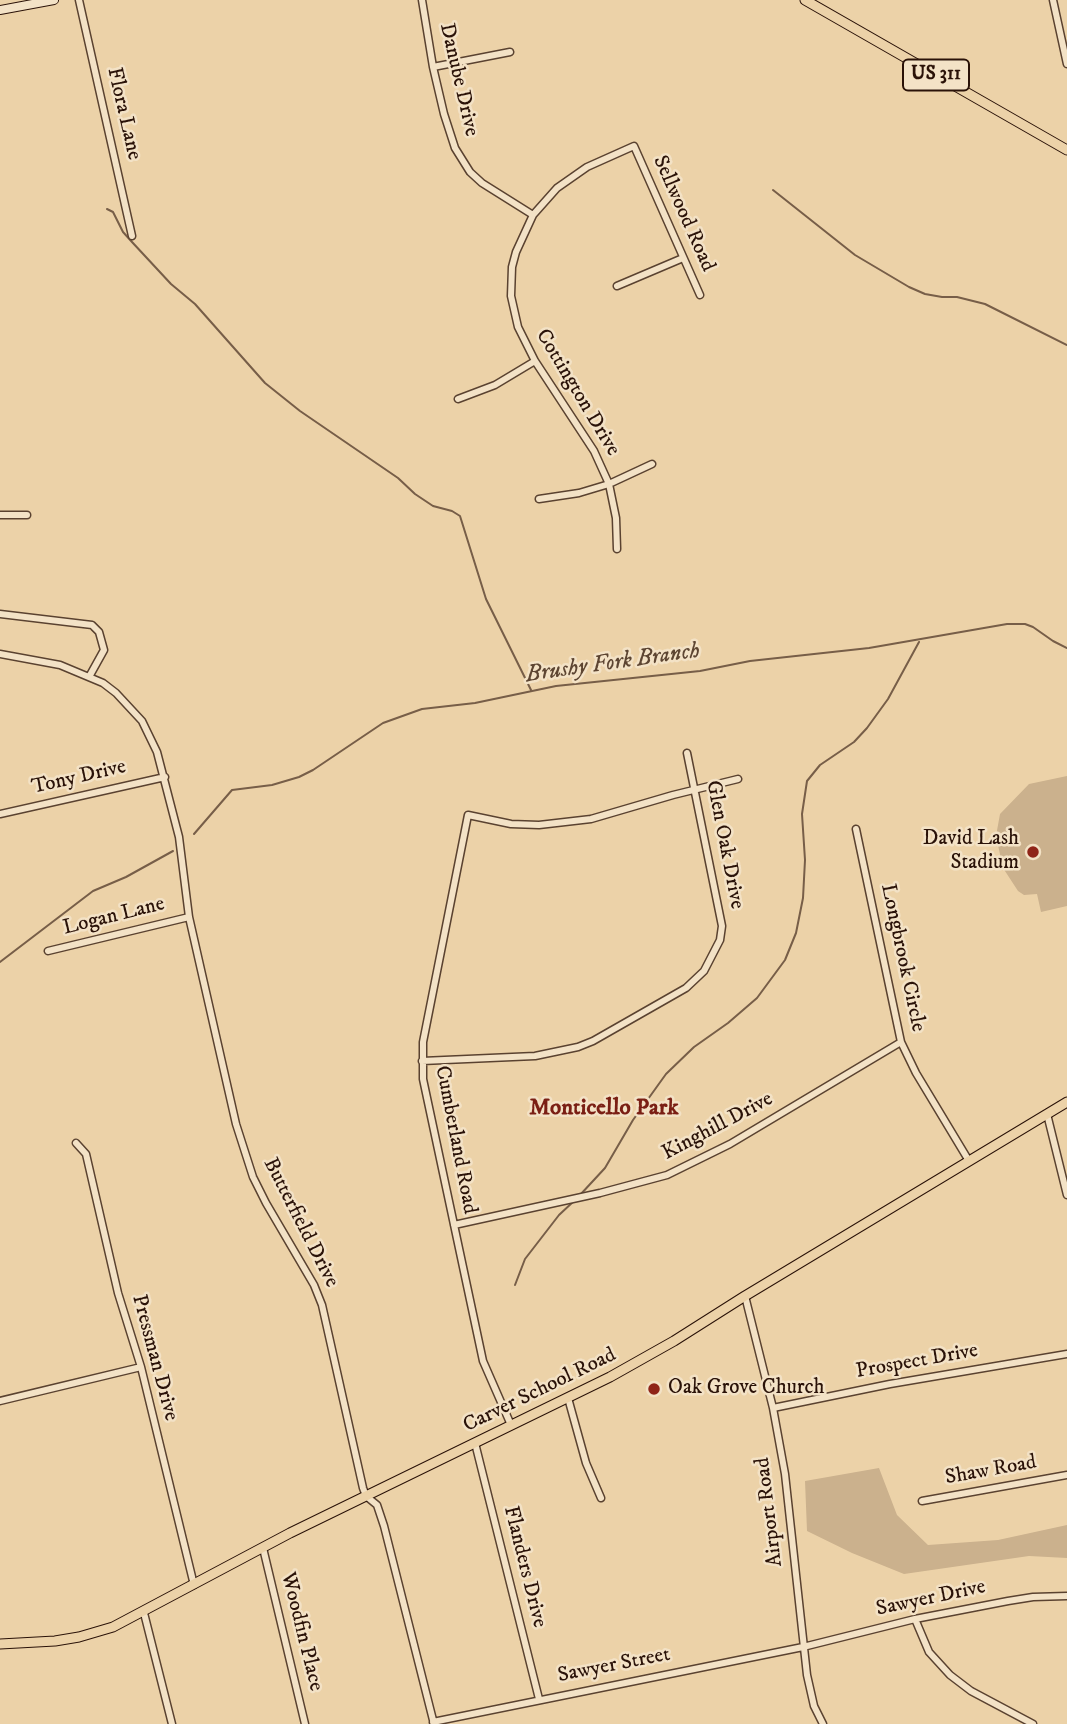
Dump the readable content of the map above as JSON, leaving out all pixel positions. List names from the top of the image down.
{
  "streets": {
    "main road": ["US 311", "Carver School Road"],
    "street": [
      "Danube Drive",
      "Flora Lane",
      "Sellwood Road",
      "Cottington Drive",
      "Tony Drive",
      "Glen Oak Drive",
      "Logan Lane",
      "Longbrook Circle",
      "Kinghill Drive",
      "Cumberland Road",
      "Butterfield Drive",
      "Pressman Drive",
      "Prospect Drive",
      "Shaw Road",
      "Airport Road",
      "Flanders Drive",
      "Sawyer Drive",
      "Woodfin Place",
      "Sawyer Street"
    ]
  },
  "crossings": [
    ["Danube Drive", "Cottington Drive"],
    ["Sellwood Road", "Cottington Drive"],
    ["Tony Drive", "Butterfield Drive"],
    ["Glen Oak Drive", "Cumberland Road"],
    ["Logan Lane", "Butterfield Drive"],
    ["Longbrook Circle", "Kinghill Drive"],
    ["Longbrook Circle", "Carver School Road"],
    ["Kinghill Drive", "Cumberland Road"],
    ["Cumberland Road", "Carver School Road"],
    ["Butterfield Drive", "Carver School Road"],
    ["Butterfield Drive", "Sawyer Street"],
    ["Pressman Drive", "Carver School Road"],
    ["Prospect Drive", "Airport Road"],
    ["Carver School Road", "Airport Road"],
    ["Carver School Road", "Flanders Drive"],
    ["Carver School Road", "Woodfin Place"],
    ["Airport Road", "Sawyer Drive"],
    ["Airport Road", "Sawyer Street"],
    ["Flanders Drive", "Sawyer Street"],
    ["Sawyer Drive", "Sawyer Street"]
  ],
  "districts": ["Monticello Park"],
  "water": ["Brushy Fork Branch"],
  "places": ["David Lash Stadium", "Oak Grove Church"]
}
